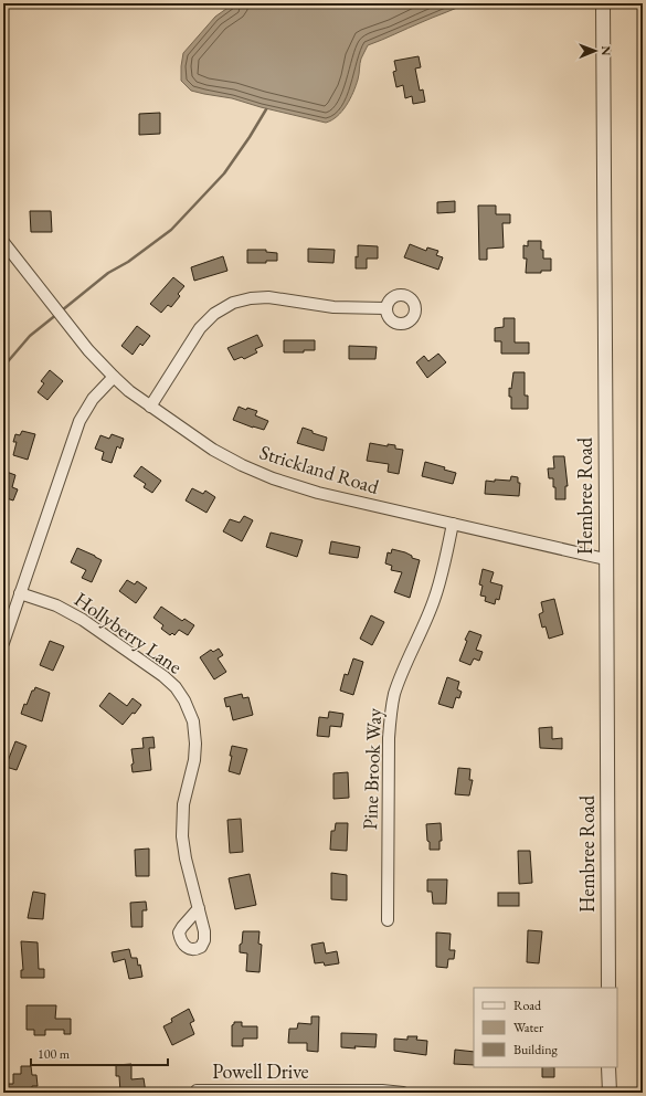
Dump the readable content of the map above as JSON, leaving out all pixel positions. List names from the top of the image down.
{
  "streets": {
    "street": [
      "Strickland Road",
      "Hembree Road",
      "Hollyberry Lane",
      "Pine Brook Way",
      "Powell Drive"
    ]
  },
  "crossings": [
    ["Strickland Road", "Hembree Road"],
    ["Strickland Road", "Pine Brook Way"]
  ],
  "legend": ["Road", "Water", "Building"],
  "scale_bar": "100 m",
  "north": "right"
}
